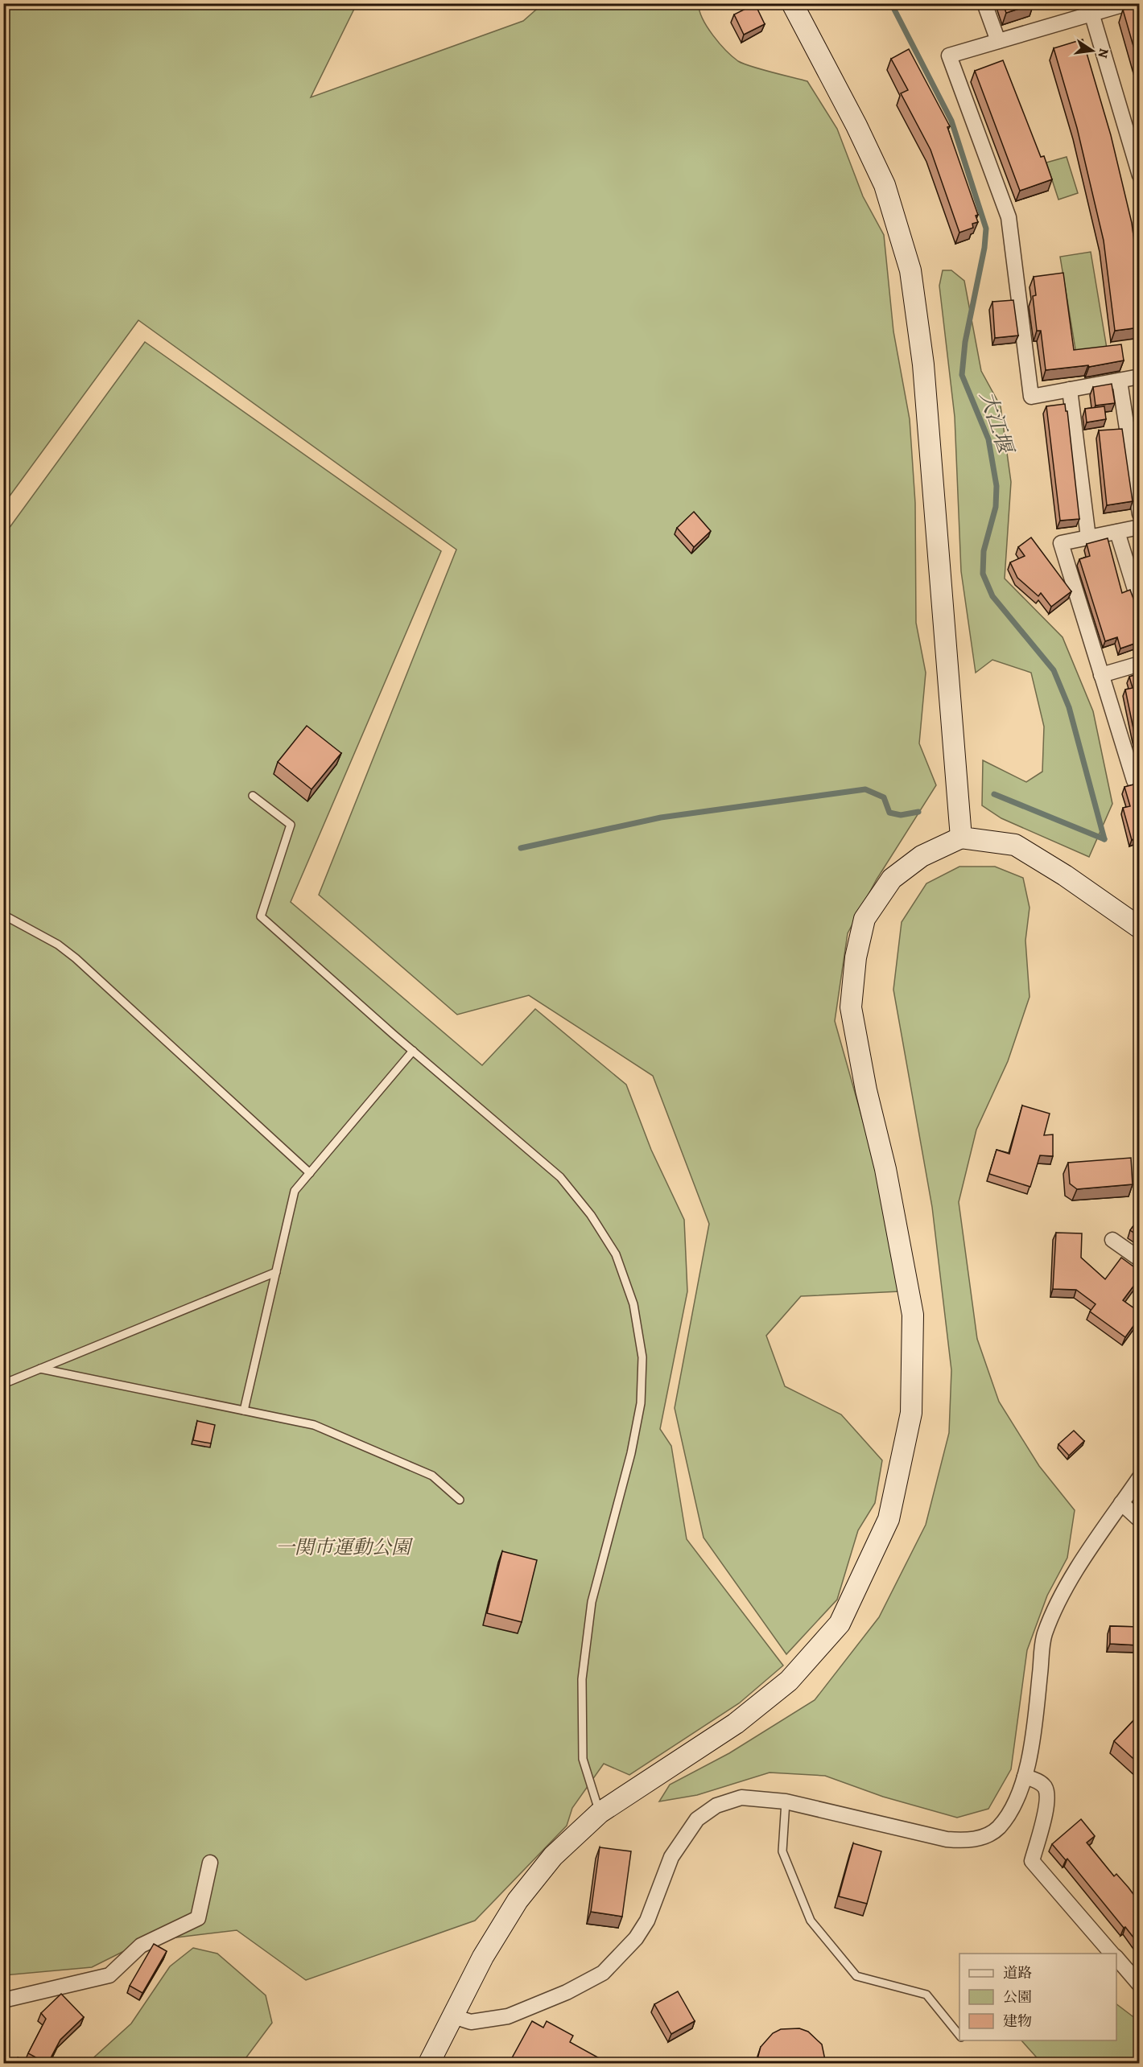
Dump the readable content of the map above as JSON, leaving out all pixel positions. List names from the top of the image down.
{
  "water": ["大江堰"],
  "parks": ["一関市運動公園"],
  "legend": ["道路", "公園", "建物"],
  "north": "right"
}
